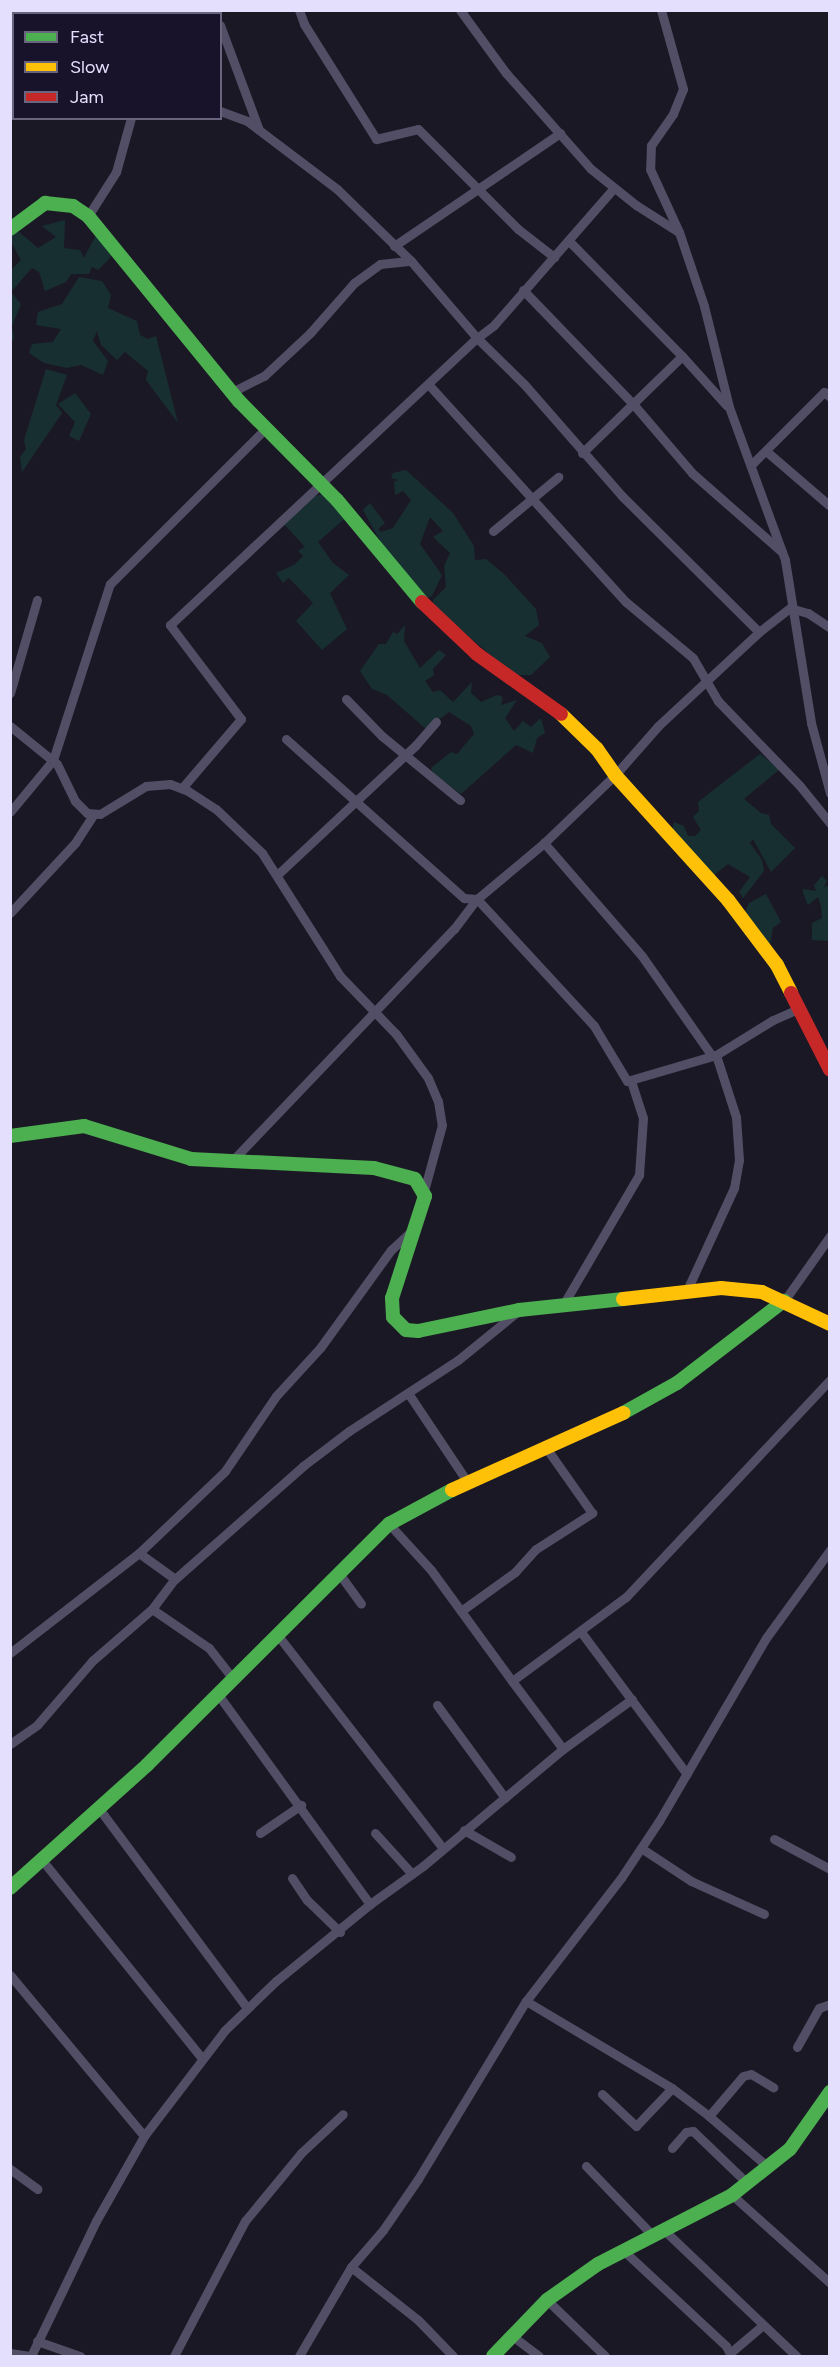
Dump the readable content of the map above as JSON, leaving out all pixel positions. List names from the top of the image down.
{
  "legend": ["Fast", "Slow", "Jam"]
}
